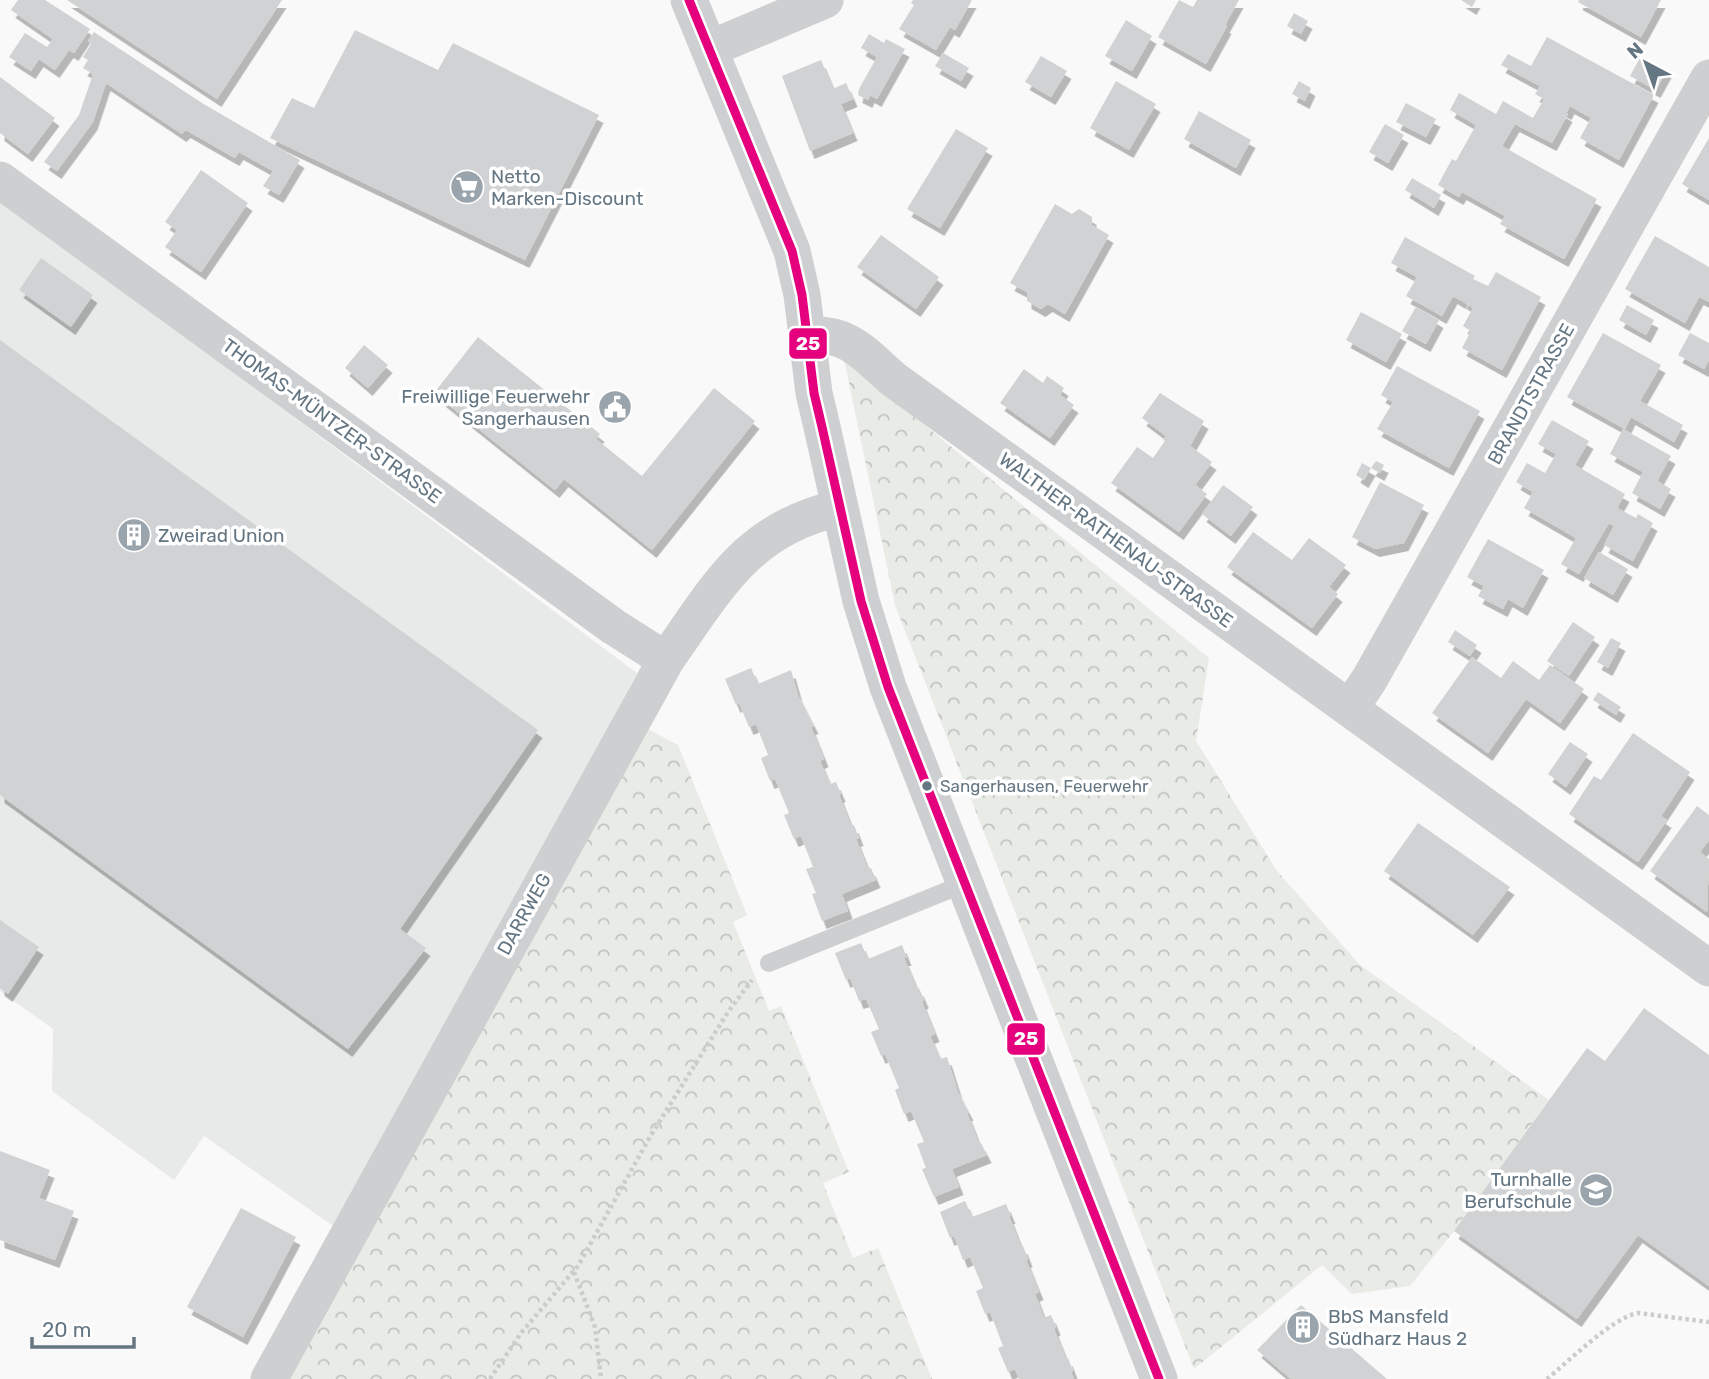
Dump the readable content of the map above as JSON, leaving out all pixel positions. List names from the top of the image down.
{
  "streets": {
    "street": [
      "BRANDTSTRASSE",
      "THOMAS-MÜNTZER-STRASSE",
      "WALTHER-RATHENAU-STRASSE",
      "DARRWEG"
    ]
  },
  "crossings": [
    ["BRANDTSTRASSE", "WALTHER-RATHENAU-STRASSE"],
    ["THOMAS-MÜNTZER-STRASSE", "DARRWEG"]
  ],
  "places": {
    "supermarket": ["Netto Marken-Discount"],
    "public building": ["Freiwillige Feuerwehr Sangerhausen"],
    "building": ["Zweirad Union", "BbS Mansfeld Südharz Haus 2"],
    "other": ["Sangerhausen, Feuerwehr"],
    "school or university": ["Turnhalle Berufschule"]
  },
  "lines": ["transit line 25"],
  "scale_bar": "20 m",
  "north": "top left"
}
